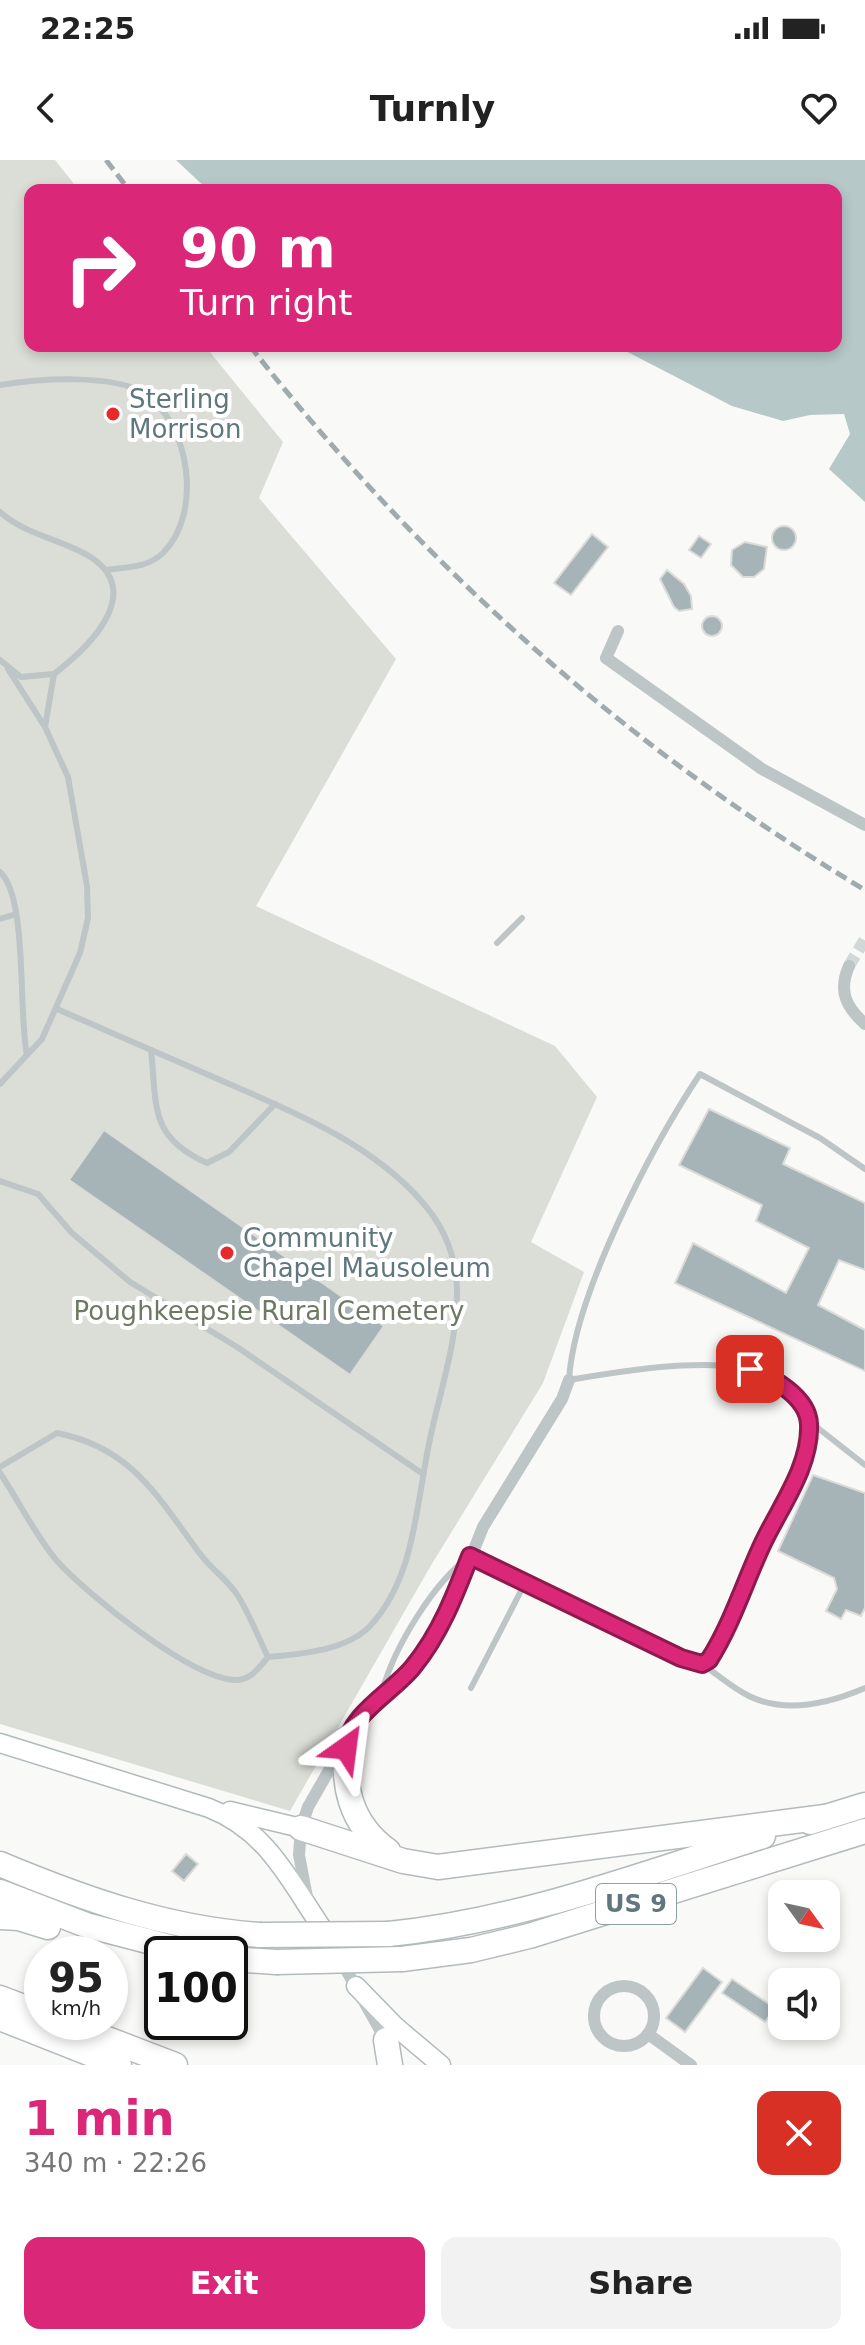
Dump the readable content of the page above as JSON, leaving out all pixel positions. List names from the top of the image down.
{
  "streets": {
    "highway": ["US 9"]
  },
  "parks": ["Poughkeepsie Rural Cemetery"],
  "places": ["Sterling Morrison", "Community Chapel Mausoleum"],
  "north": "bottom right",
  "page": {
    "status": "22:25",
    "header": "Turnly",
    "turn": ["90 m", "Turn right"],
    "speed": "95 km/h",
    "limit": "100",
    "heading": ["1 min", "340 m · 22:26"],
    "buttons": ["Exit", "Share"]
  }
}
